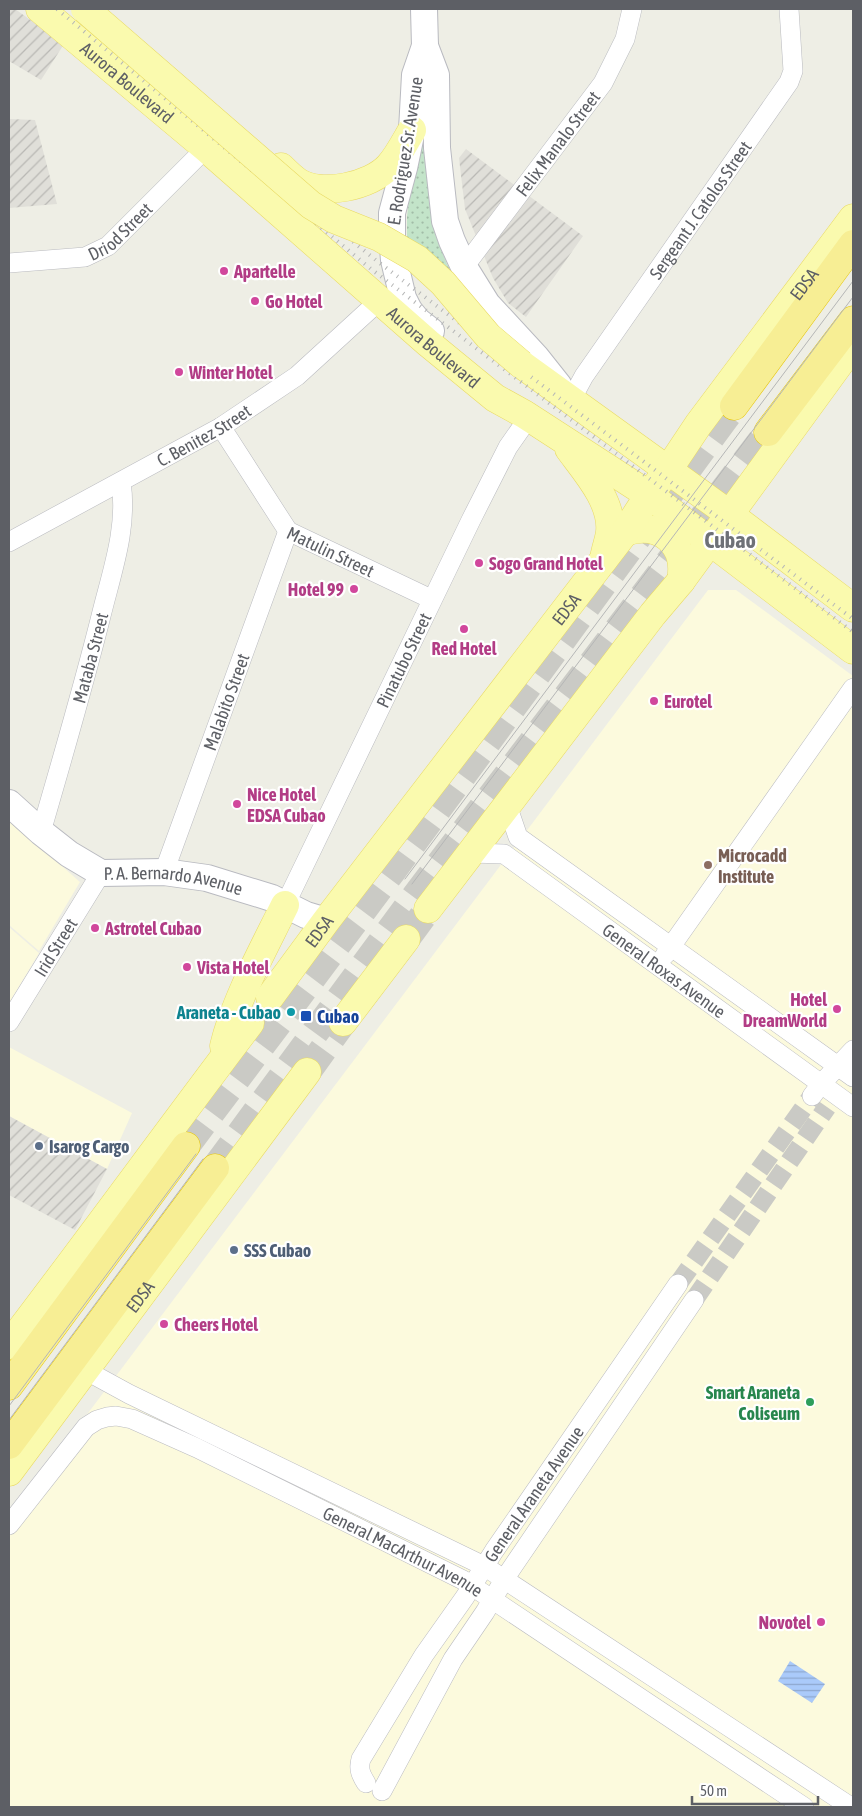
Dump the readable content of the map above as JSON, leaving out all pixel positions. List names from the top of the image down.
{
  "streets": {
    "highway": ["EDSA"],
    "main road": ["Aurora Boulevard", "E. Rodriguez Sr. Avenue", "P. A. Bernardo Avenue"],
    "street": [
      "Felix Manalo Street",
      "Sergeant J. Catolos Street",
      "Driod Street",
      "C. Benitez Street",
      "Matulin Street",
      "Mataba Street",
      "Pinatubo Street",
      "Malabito Street",
      "Irid Street",
      "General Roxas Avenue",
      "General Araneta Avenue",
      "General MacArthur Avenue"
    ]
  },
  "crossings": [
    ["Aurora Boulevard", "E. Rodriguez Sr. Avenue"],
    ["Aurora Boulevard", "Sergeant J. Catolos Street"],
    ["Aurora Boulevard", "Driod Street"],
    ["Aurora Boulevard", "EDSA"],
    ["Aurora Boulevard", "C. Benitez Street"],
    ["Aurora Boulevard", "Pinatubo Street"],
    ["Felix Manalo Street", "E. Rodriguez Sr. Avenue"],
    ["E. Rodriguez Sr. Avenue", "Sergeant J. Catolos Street"],
    ["EDSA", "P. A. Bernardo Avenue"],
    ["EDSA", "General MacArthur Avenue"],
    ["C. Benitez Street", "Matulin Street"],
    ["C. Benitez Street", "Mataba Street"],
    ["Matulin Street", "Pinatubo Street"],
    ["Matulin Street", "Malabito Street"],
    ["Mataba Street", "P. A. Bernardo Avenue"],
    ["Pinatubo Street", "P. A. Bernardo Avenue"],
    ["Malabito Street", "P. A. Bernardo Avenue"],
    ["P. A. Bernardo Avenue", "Irid Street"],
    ["General Araneta Avenue", "General MacArthur Avenue"]
  ],
  "districts": ["Cubao"],
  "places": {
    "other": [
      "Apartelle",
      "Go Hotel",
      "Winter Hotel",
      "Sogo Grand Hotel",
      "Hotel 99",
      "Red Hotel",
      "Eurotel",
      "Nice Hotel EDSA Cubao",
      "Microcadd Institute",
      "Astrotel Cubao",
      "Vista Hotel",
      "Hotel DreamWorld",
      "Araneta - Cubao",
      "Isarog Cargo",
      "SSS Cubao",
      "Cheers Hotel",
      "Smart Araneta Coliseum",
      "Novotel"
    ],
    "transit": ["Cubao"]
  },
  "scale_bar": "50 m"
}
